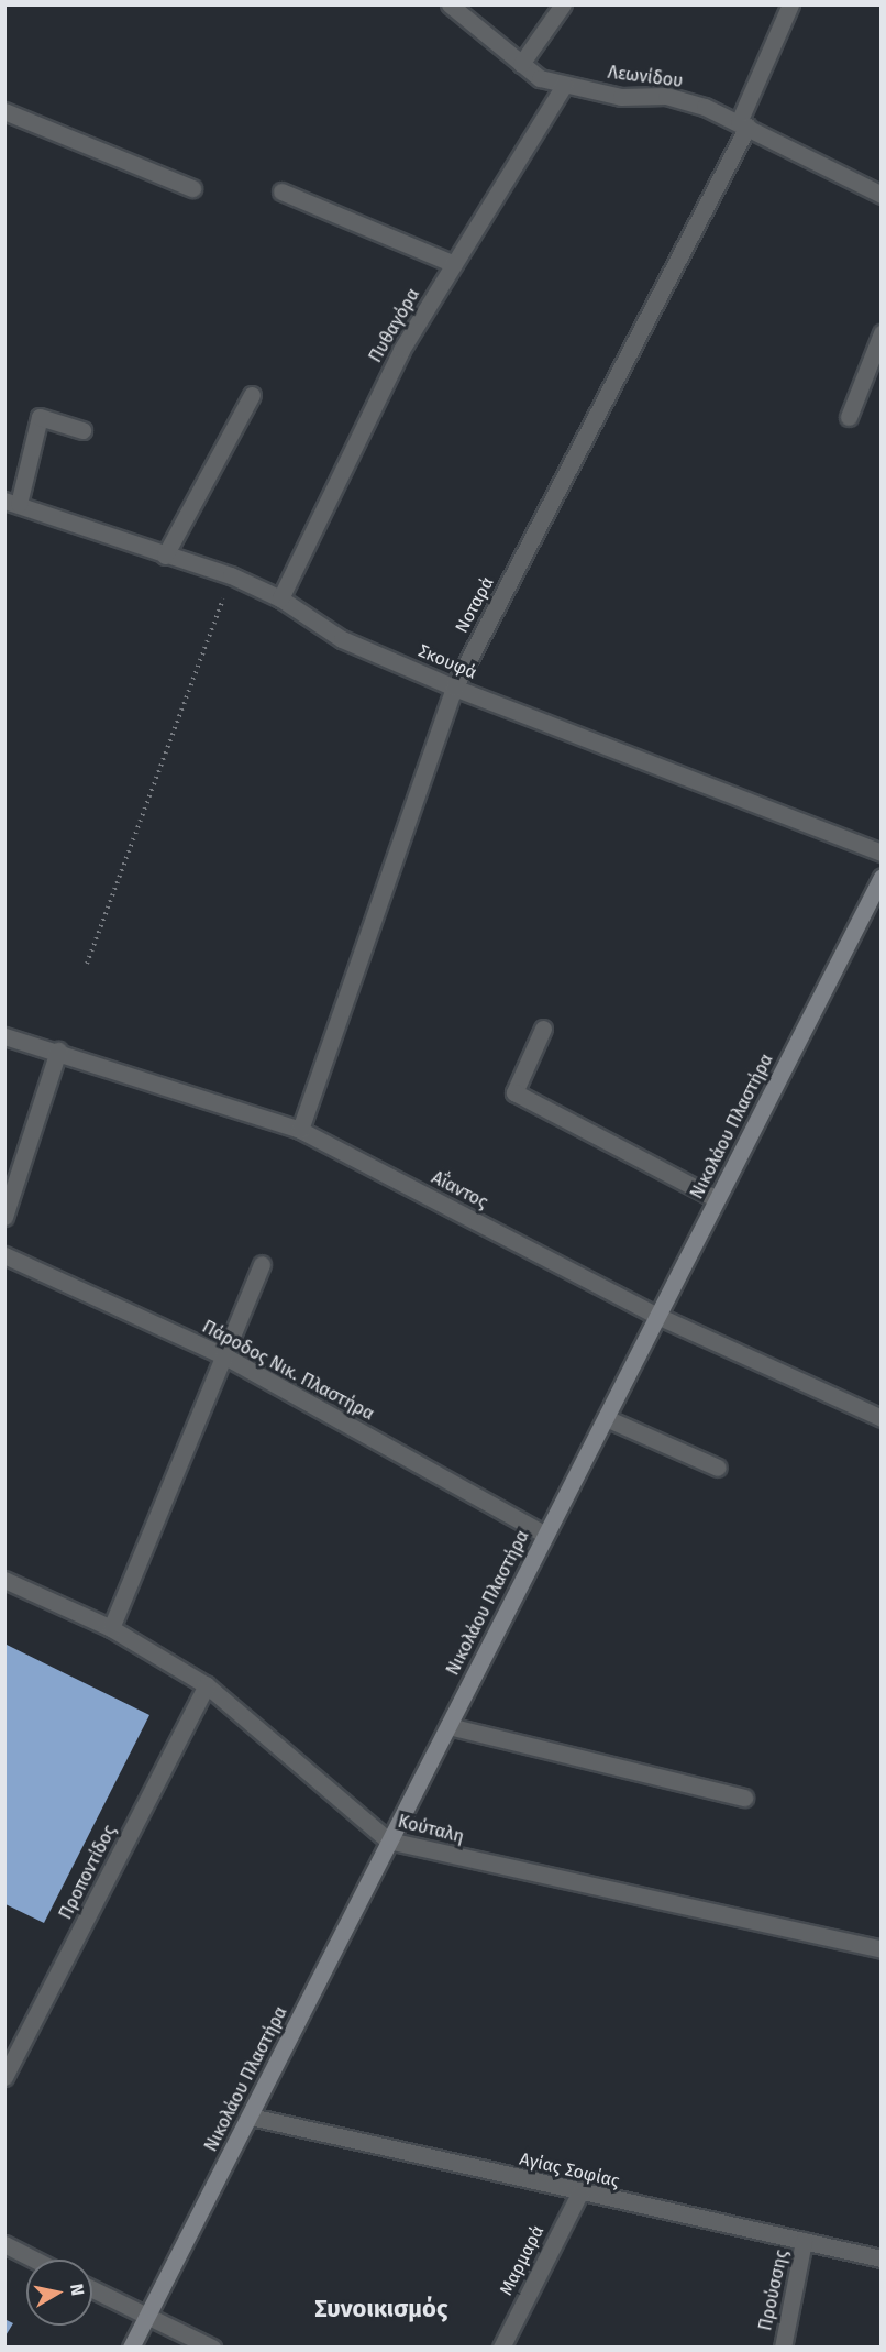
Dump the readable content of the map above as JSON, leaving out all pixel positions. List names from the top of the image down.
{
  "streets": {
    "main road": ["Νικολάου Πλαστήρα"],
    "street": [
      "Λεωνίδου",
      "Πυθαγόρα",
      "Νοταρά",
      "Σκουφά",
      "Αΐαντος",
      "Πάροδος Νικ. Πλαστήρα",
      "Κούταλη",
      "Προποντίδος",
      "Αγίας Σοφίας",
      "Μαρμαρά",
      "Προύσσης"
    ]
  },
  "crossings": [
    ["Λεωνίδου", "Πυθαγόρα"],
    ["Λεωνίδου", "Νοταρά"],
    ["Πυθαγόρα", "Σκουφά"],
    ["Νοταρά", "Σκουφά"],
    ["Νοταρά", "Αΐαντος"],
    ["Νικολάου Πλαστήρα", "Αΐαντος"],
    ["Νικολάου Πλαστήρα", "Πάροδος Νικ. Πλαστήρα"],
    ["Νικολάου Πλαστήρα", "Κούταλη"],
    ["Νικολάου Πλαστήρα", "Αγίας Σοφίας"],
    ["Κούταλη", "Προποντίδος"],
    ["Αγίας Σοφίας", "Μαρμαρά"],
    ["Αγίας Σοφίας", "Προύσσης"]
  ],
  "districts": ["Συνοικισμός"],
  "north": "right"
}
